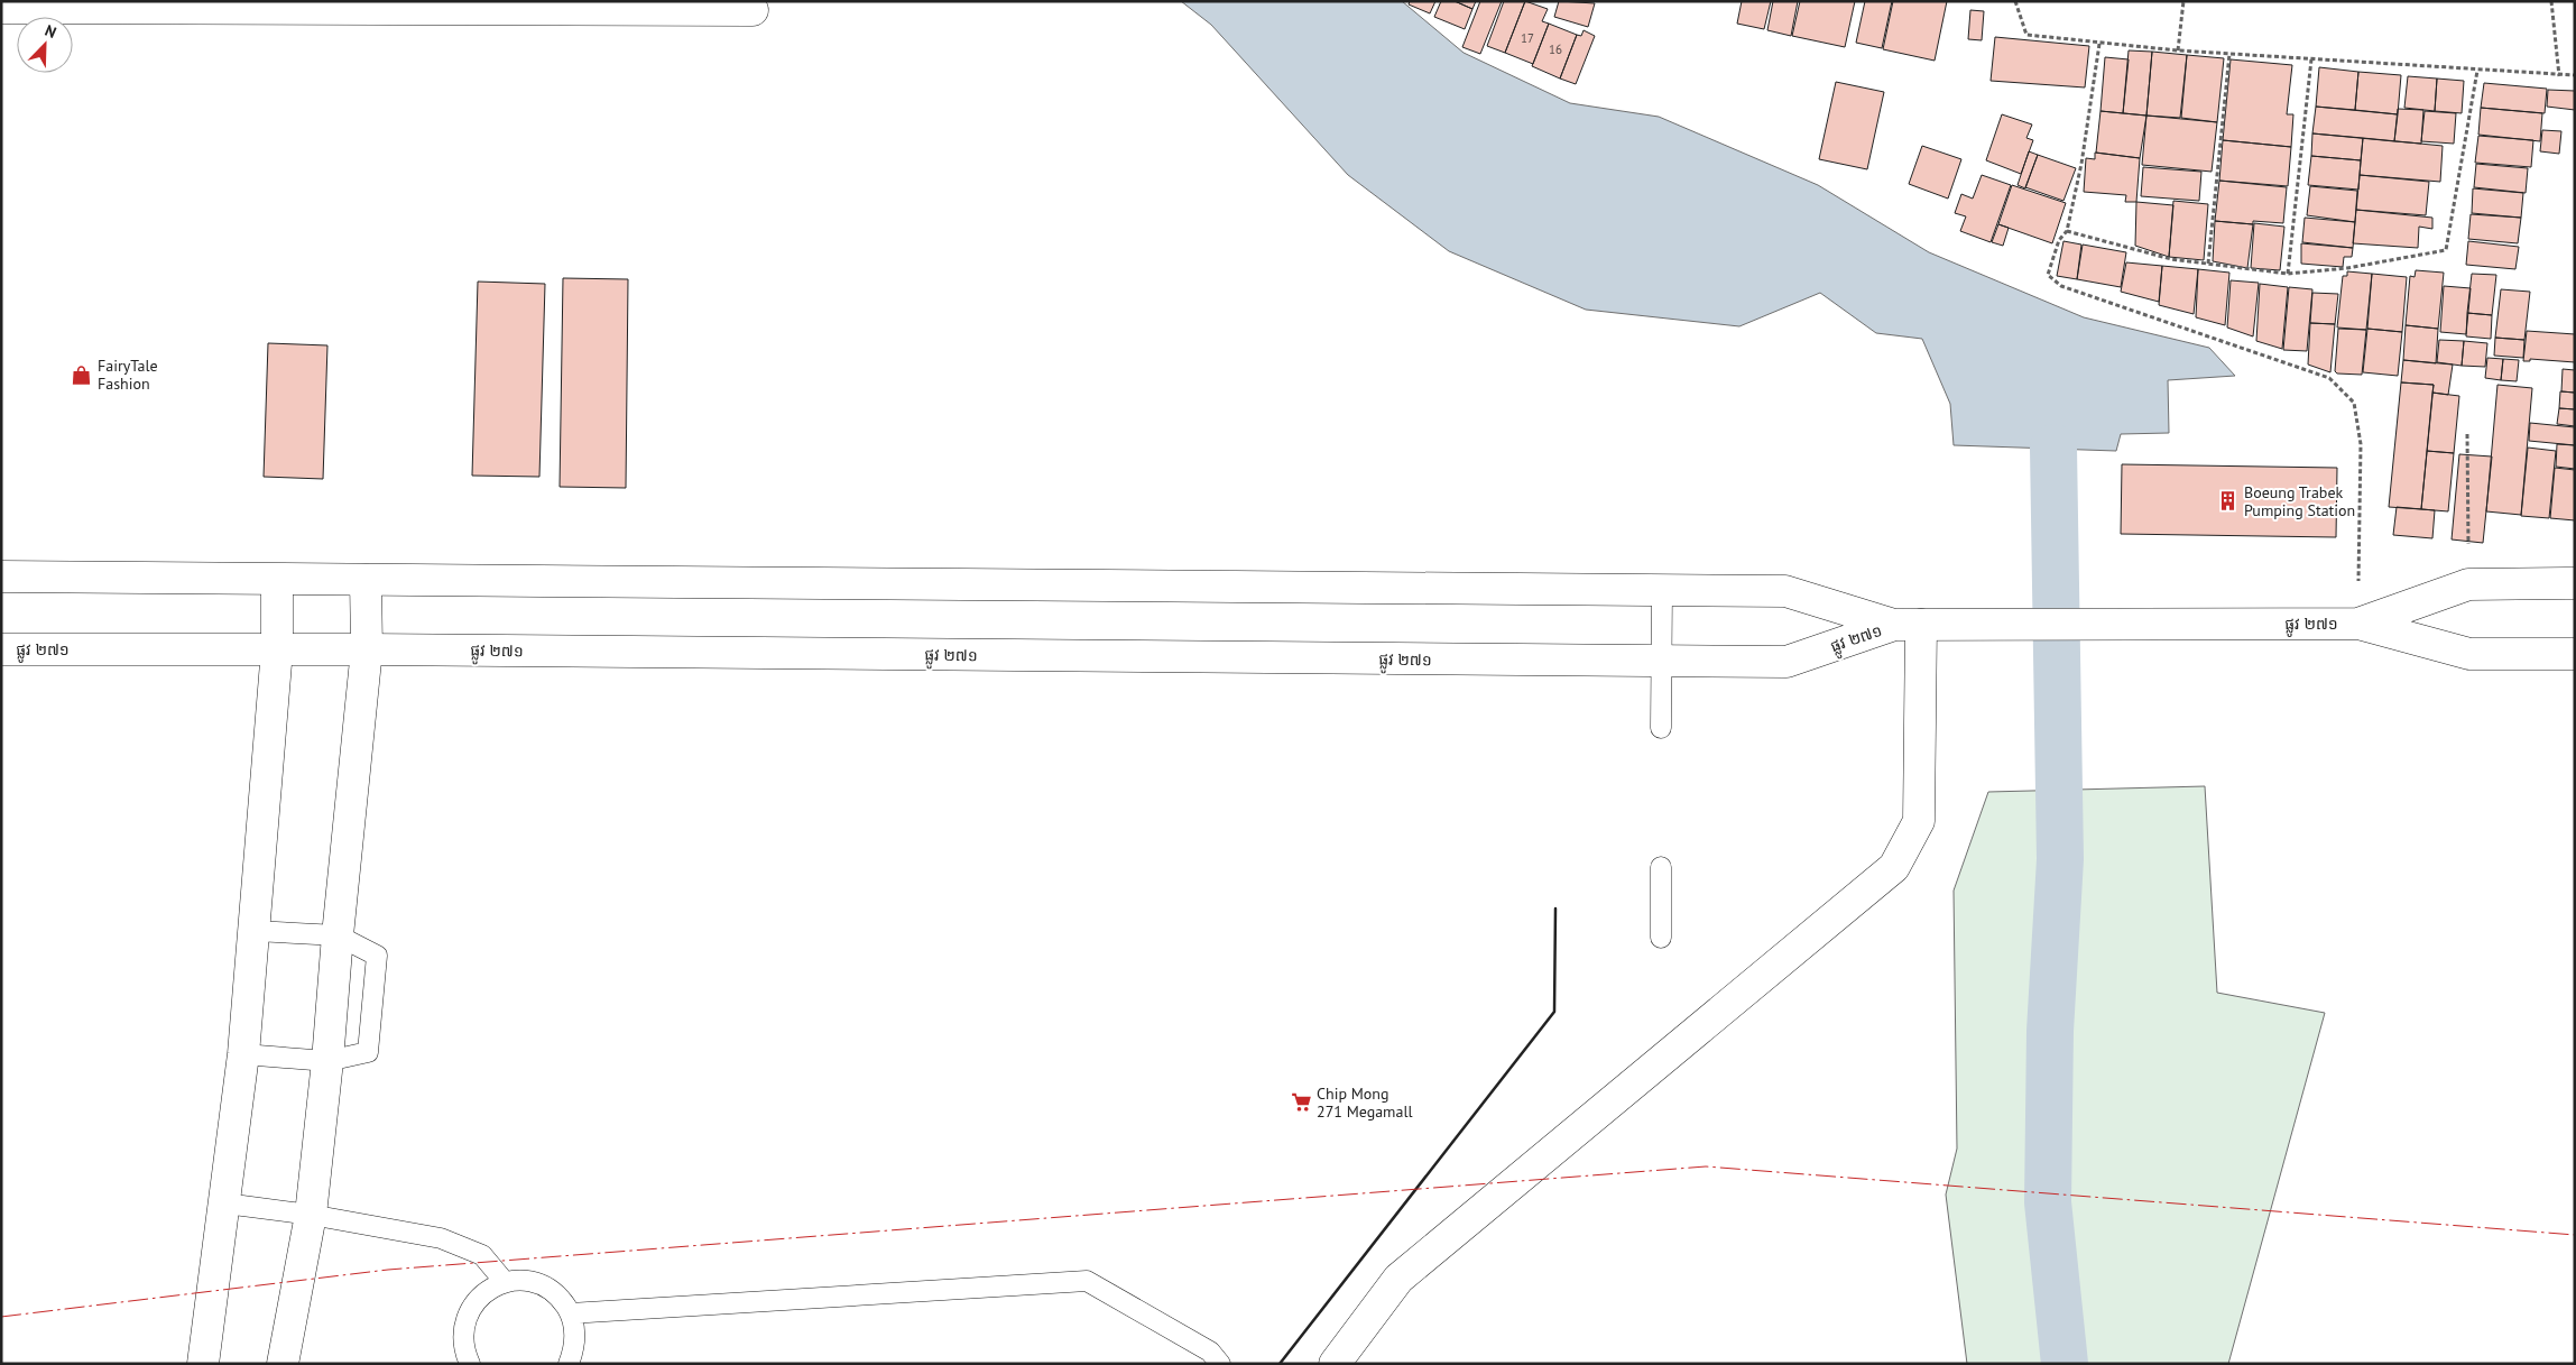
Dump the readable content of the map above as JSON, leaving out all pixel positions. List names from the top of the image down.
{
  "streets": {
    "main road": ["ផ្លូវ ២៧១"]
  },
  "places": {
    "shop": ["FairyTale Fashion"],
    "building": ["Boeung Trabek Pumping Station"],
    "supermarket": ["Chip Mong 271 Megamall"]
  },
  "house_numbers": ["17", "16"],
  "north": "top right"
}
